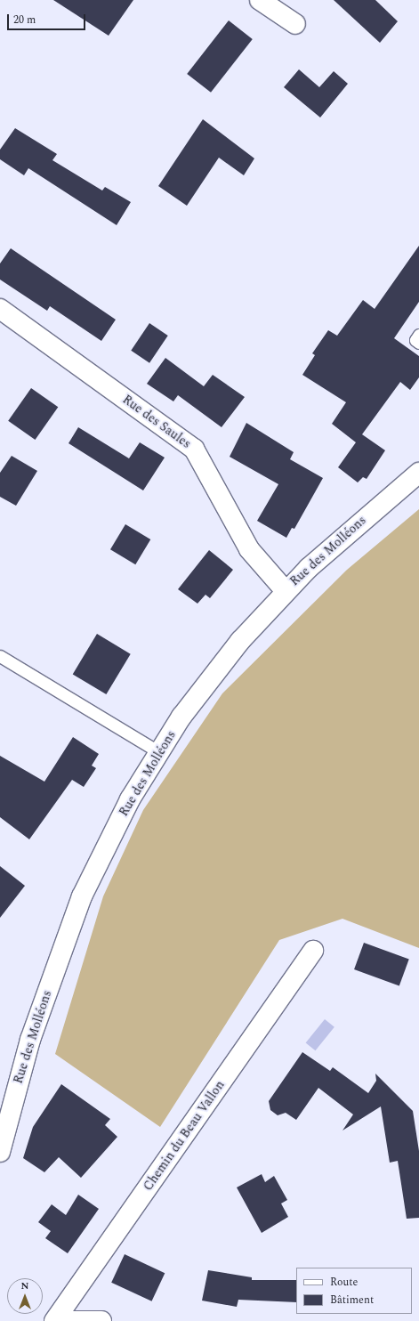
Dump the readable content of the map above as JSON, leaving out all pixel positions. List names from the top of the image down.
{
  "streets": {
    "street": ["Rue des Saules", "Rue des Molléons", "Chemin du Beau Vallon"]
  },
  "crossings": [
    ["Rue des Saules", "Rue des Molléons"]
  ],
  "legend": ["Route", "Bâtiment"],
  "scale_bar": "20 m",
  "north": "top"
}
